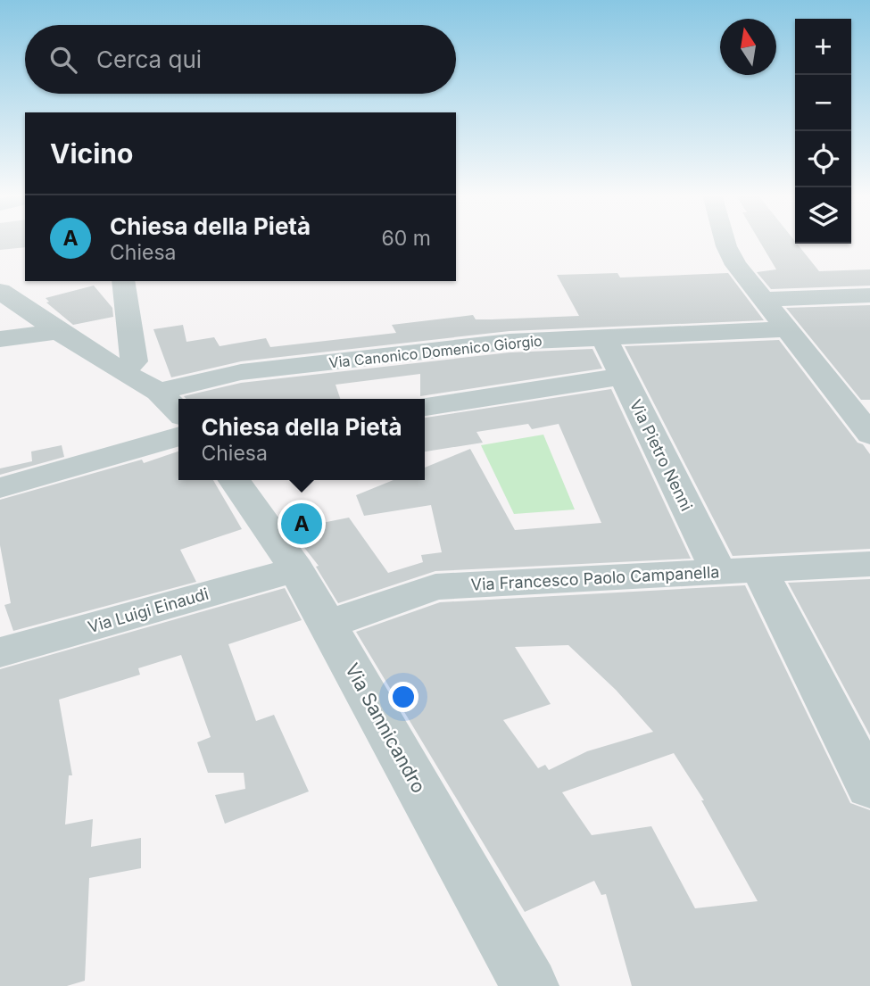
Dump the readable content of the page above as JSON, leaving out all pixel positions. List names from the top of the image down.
{
  "streets": {
    "street": [
      "Via Canonico Domenico Giorgio",
      "Via Pietro Nenni",
      "Via Francesco Paolo Campanella",
      "Via Luigi Einaudi",
      "Via Sannicandro"
    ]
  },
  "crossings": [
    ["Via Canonico Domenico Giorgio", "Via Pietro Nenni"],
    ["Via Pietro Nenni", "Via Francesco Paolo Campanella"],
    ["Via Francesco Paolo Campanella", "Via Sannicandro"],
    ["Via Luigi Einaudi", "Via Sannicandro"]
  ],
  "north": "top",
  "page": {
    "map_buttons": ["+", "−"],
    "search": "Cerca qui",
    "heading": "Vicino",
    "list": [
      {
        "mark": "A",
        "name": "Chiesa della Pietà",
        "note": "Chiesa",
        "value": "60 m"
      }
    ],
    "popup": ["Chiesa della Pietà", "Chiesa"],
    "pins": "A"
  }
}
